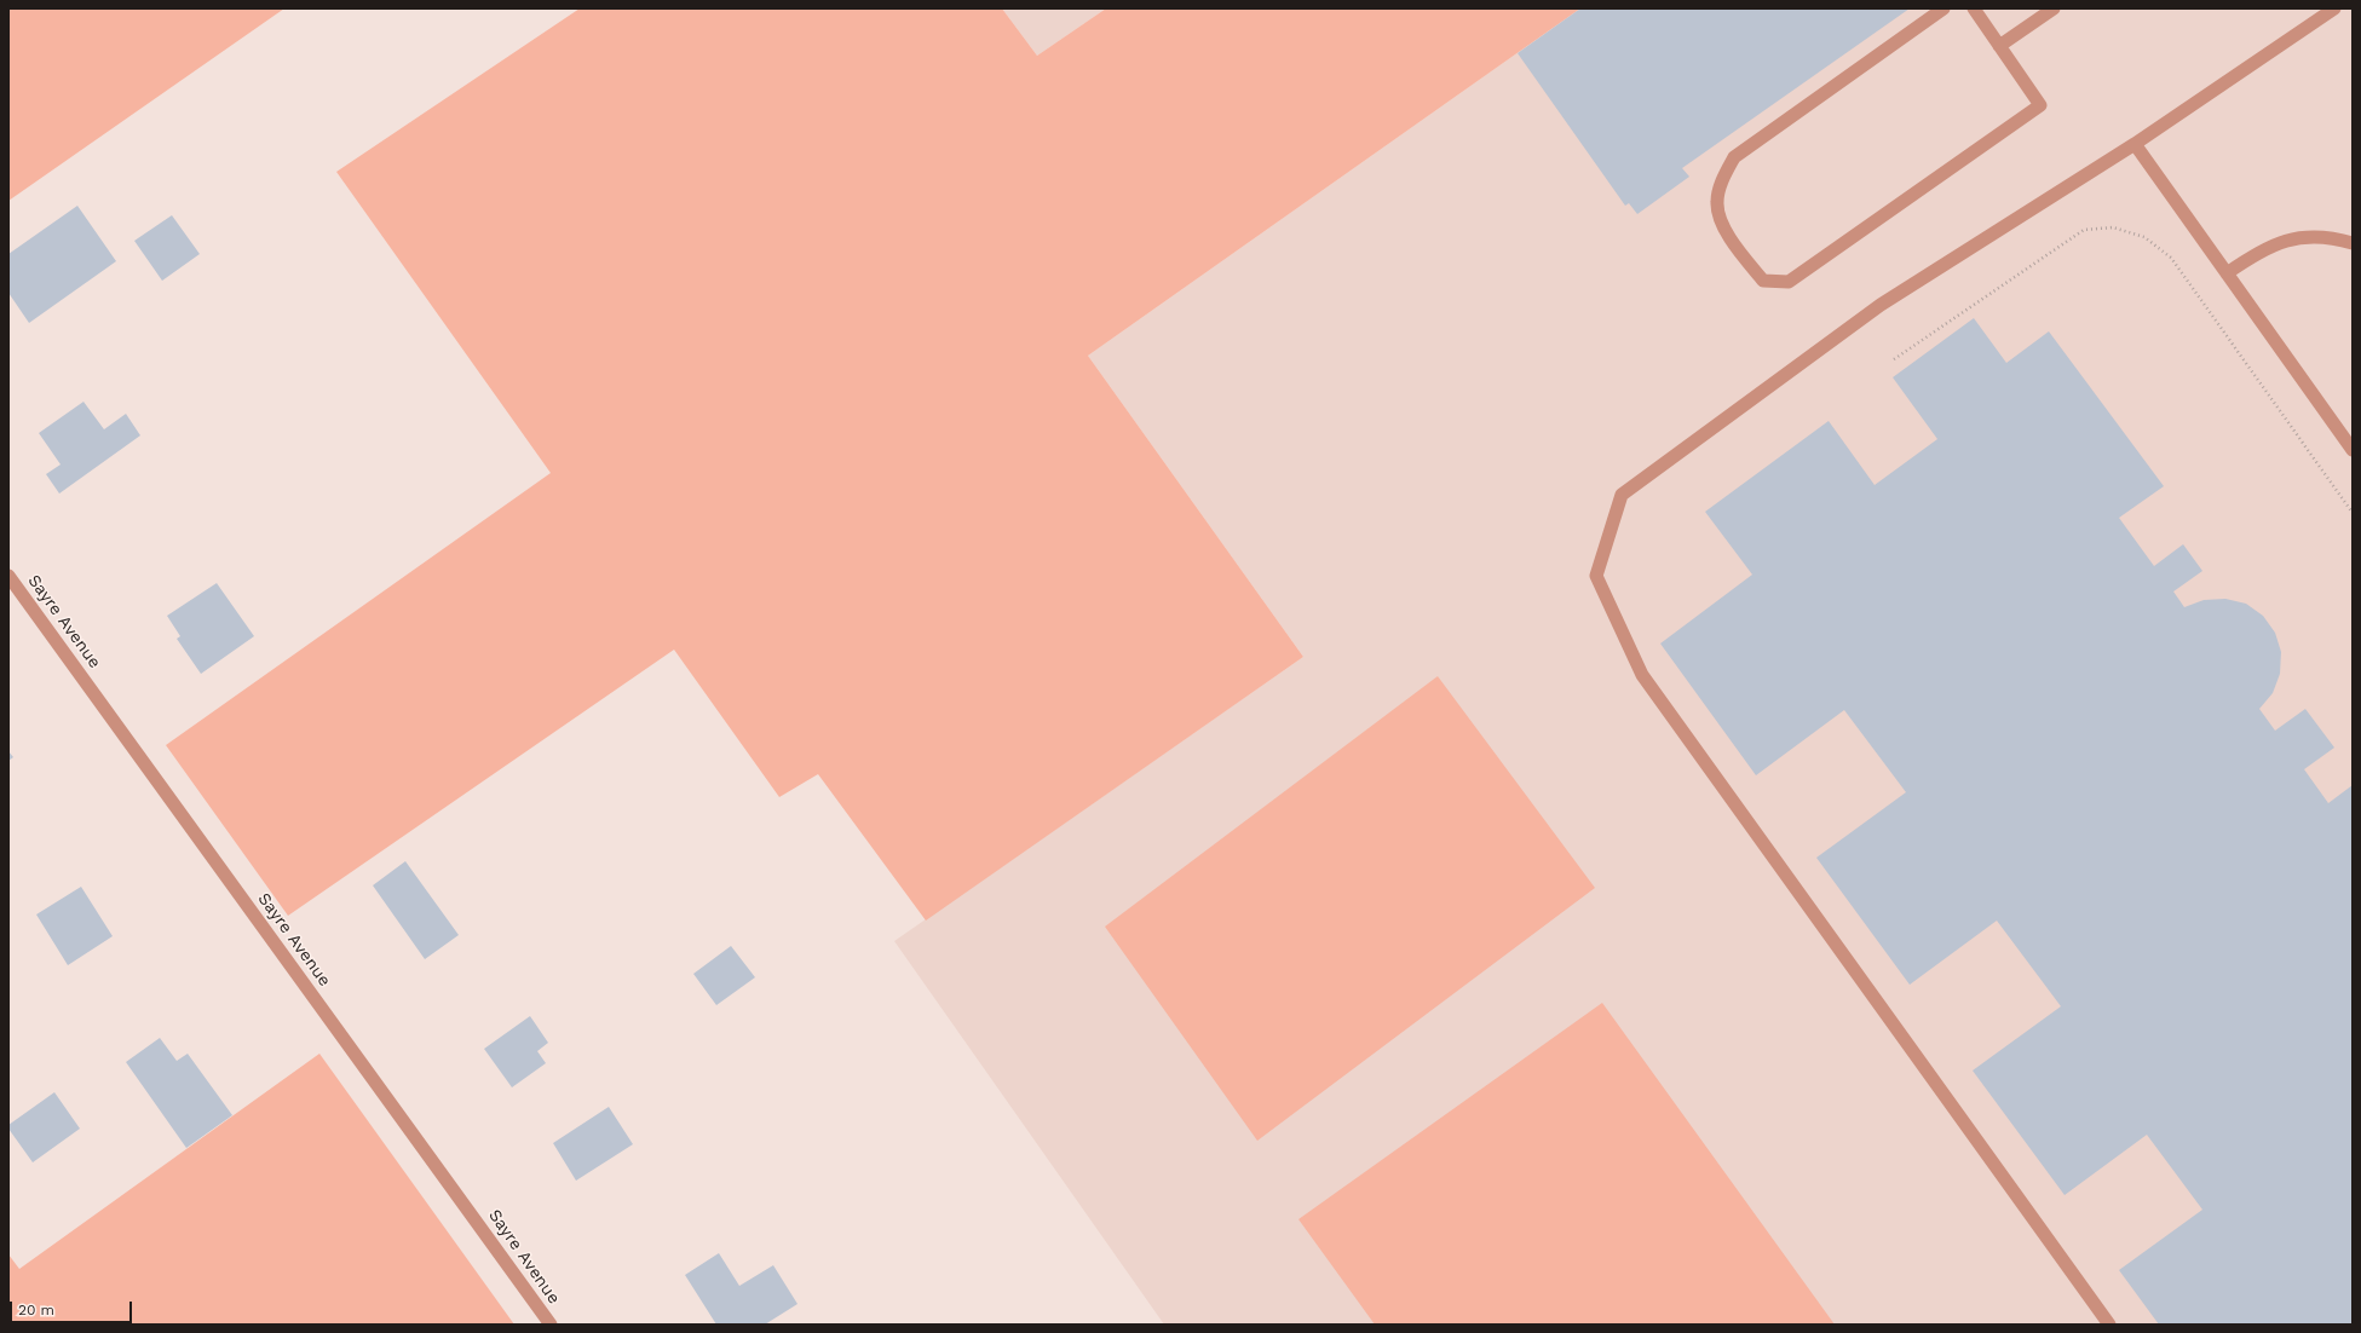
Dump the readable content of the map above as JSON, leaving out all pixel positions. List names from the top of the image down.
{
  "streets": {
    "street": ["Sayre Avenue"]
  },
  "scale_bar": "20 m"
}
